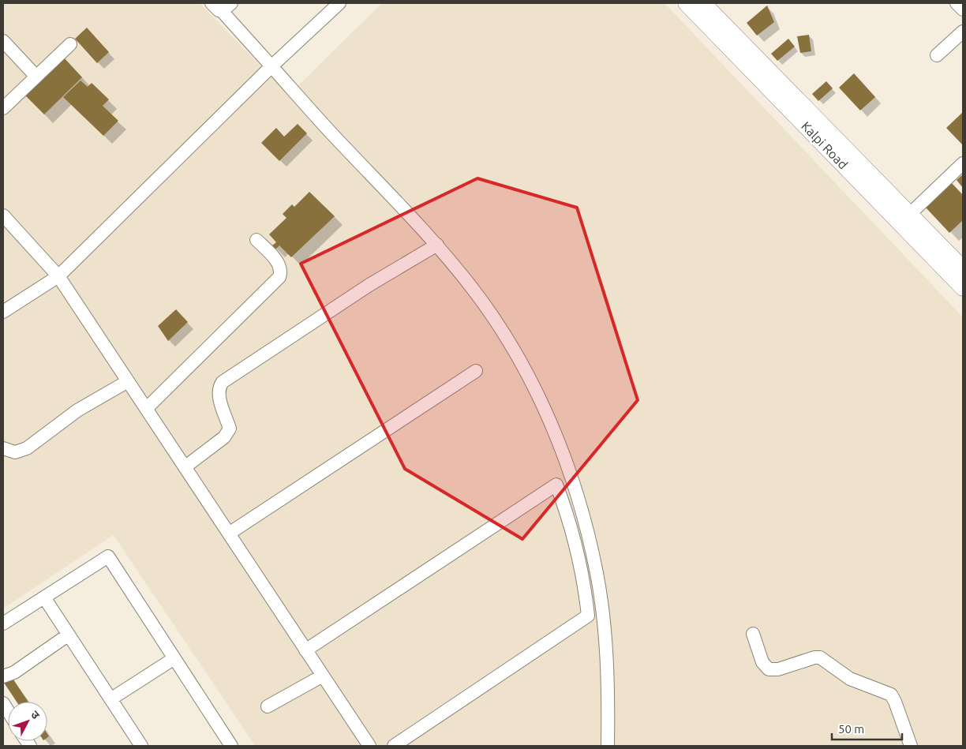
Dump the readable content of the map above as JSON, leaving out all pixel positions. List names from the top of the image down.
{
  "streets": {
    "main road": ["Kalpi Road"]
  },
  "scale_bar": "50 m",
  "north": "top right"
}
